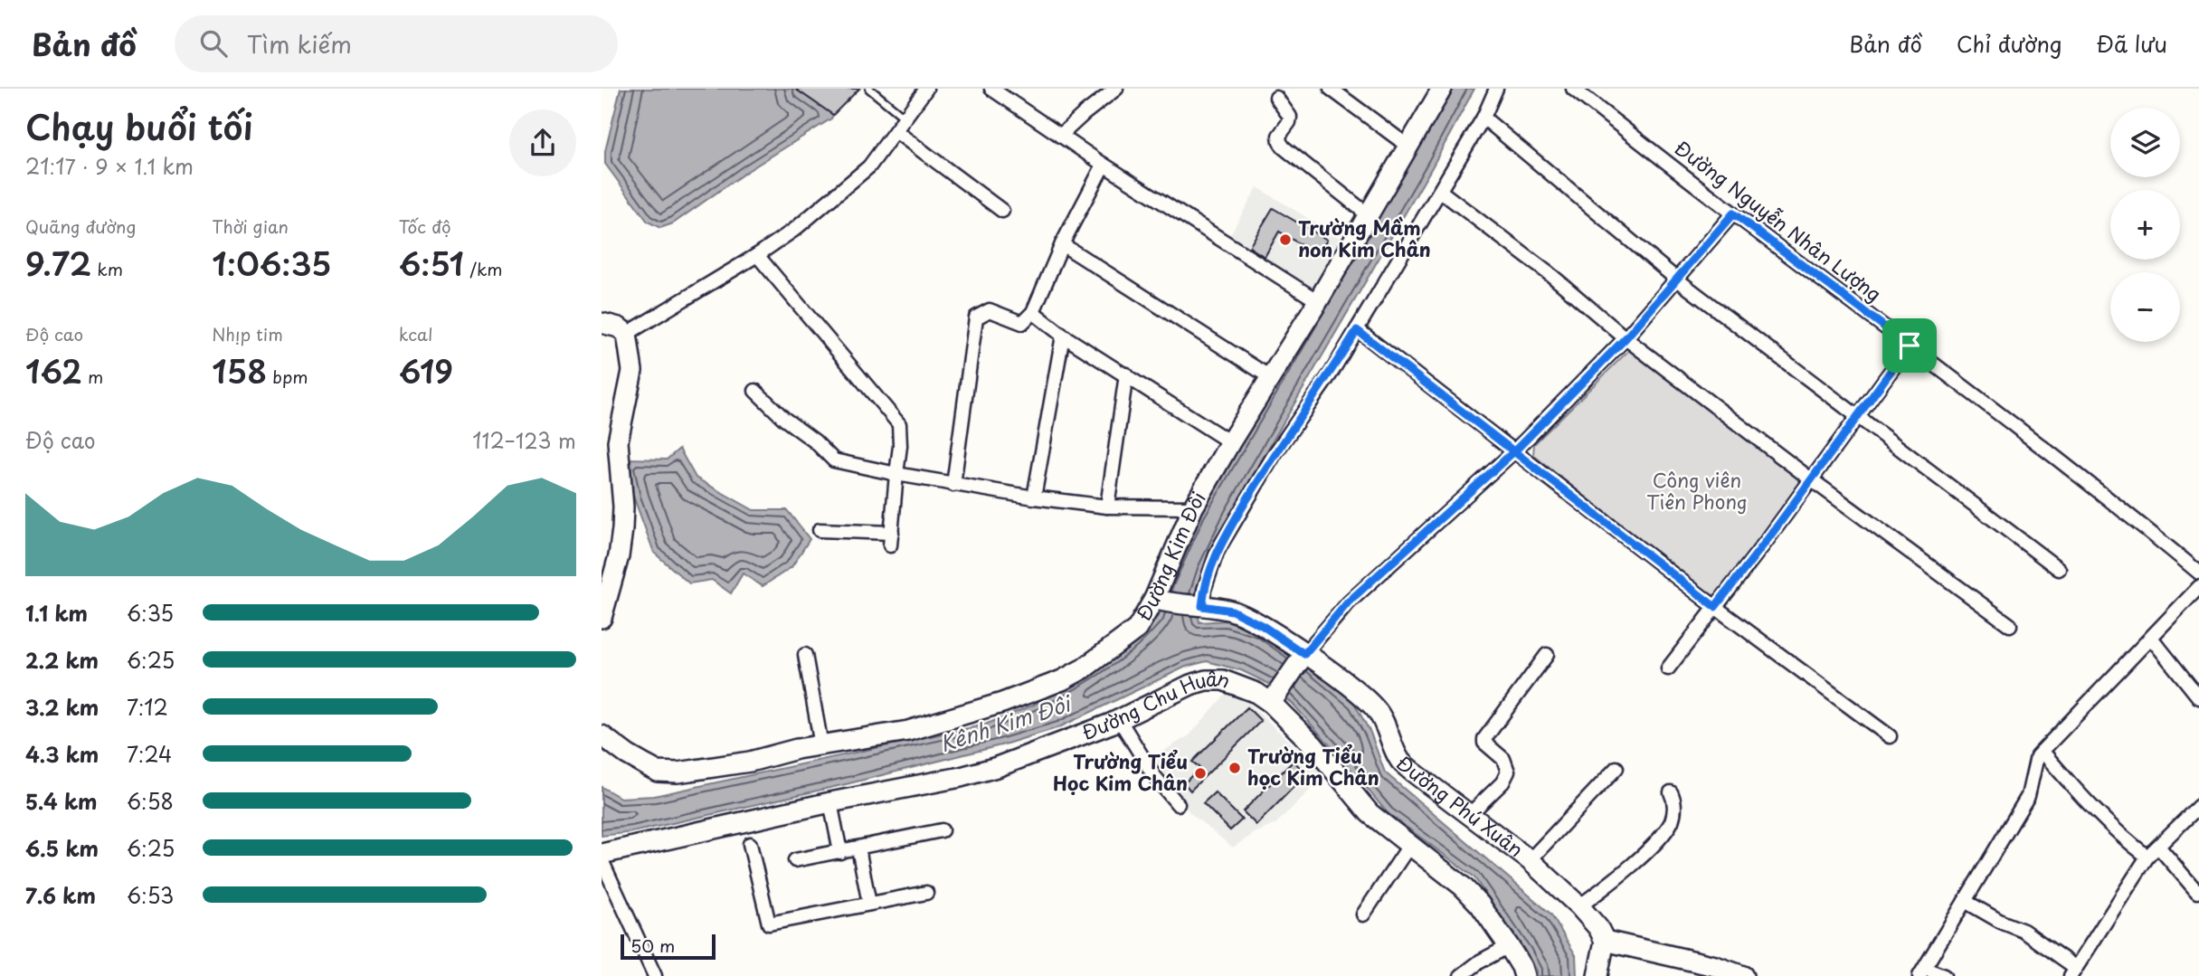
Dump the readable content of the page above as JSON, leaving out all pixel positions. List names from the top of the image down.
{
  "streets": {
    "street": [
      "Đường Nguyễn Nhân Lượng",
      "Đường Kim Đôi",
      "Đường Chu Huân",
      "Đường Phú Xuân"
    ]
  },
  "crossings": [
    ["Đường Kim Đôi", "Đường Phú Xuân"]
  ],
  "water": ["Kênh Kim Đôi"],
  "parks": ["Công viên Tiên Phong"],
  "places": ["Trường Mầm non Kim Chân", "Trường Tiểu học Kim Chân", "Trường Tiểu Học Kim Chân"],
  "scale_bar": "50 m",
  "page": {
    "header": "Bản đồ",
    "search": "Tìm kiếm",
    "nav": ["Bản đồ", "Chỉ đường", "Đã lưu"],
    "heading": ["Chạy buổi tối", "21:17 · 9 × 1.1 km"],
    "map_buttons": ["+", "−"],
    "stats": [
      ["Quãng đường", "9.72 km"],
      ["Thời gian", "1:06:35"],
      ["Tốc độ", "6:51 /km"],
      ["Độ cao", "162 m"],
      ["Nhịp tim", "158 bpm"],
      ["kcal", "619"]
    ],
    "chart": ["Độ cao", "112–123 m"],
    "list": [
      {
        "name": "1.1 km",
        "note": "6:35"
      },
      {
        "name": "2.2 km",
        "note": "6:25"
      },
      {
        "name": "3.2 km",
        "note": "7:12"
      },
      {
        "name": "4.3 km",
        "note": "7:24"
      },
      {
        "name": "5.4 km",
        "note": "6:58"
      },
      {
        "name": "6.5 km",
        "note": "6:25"
      },
      {
        "name": "7.6 km",
        "note": "6:53"
      }
    ],
    "scale": "50 m"
  }
}
